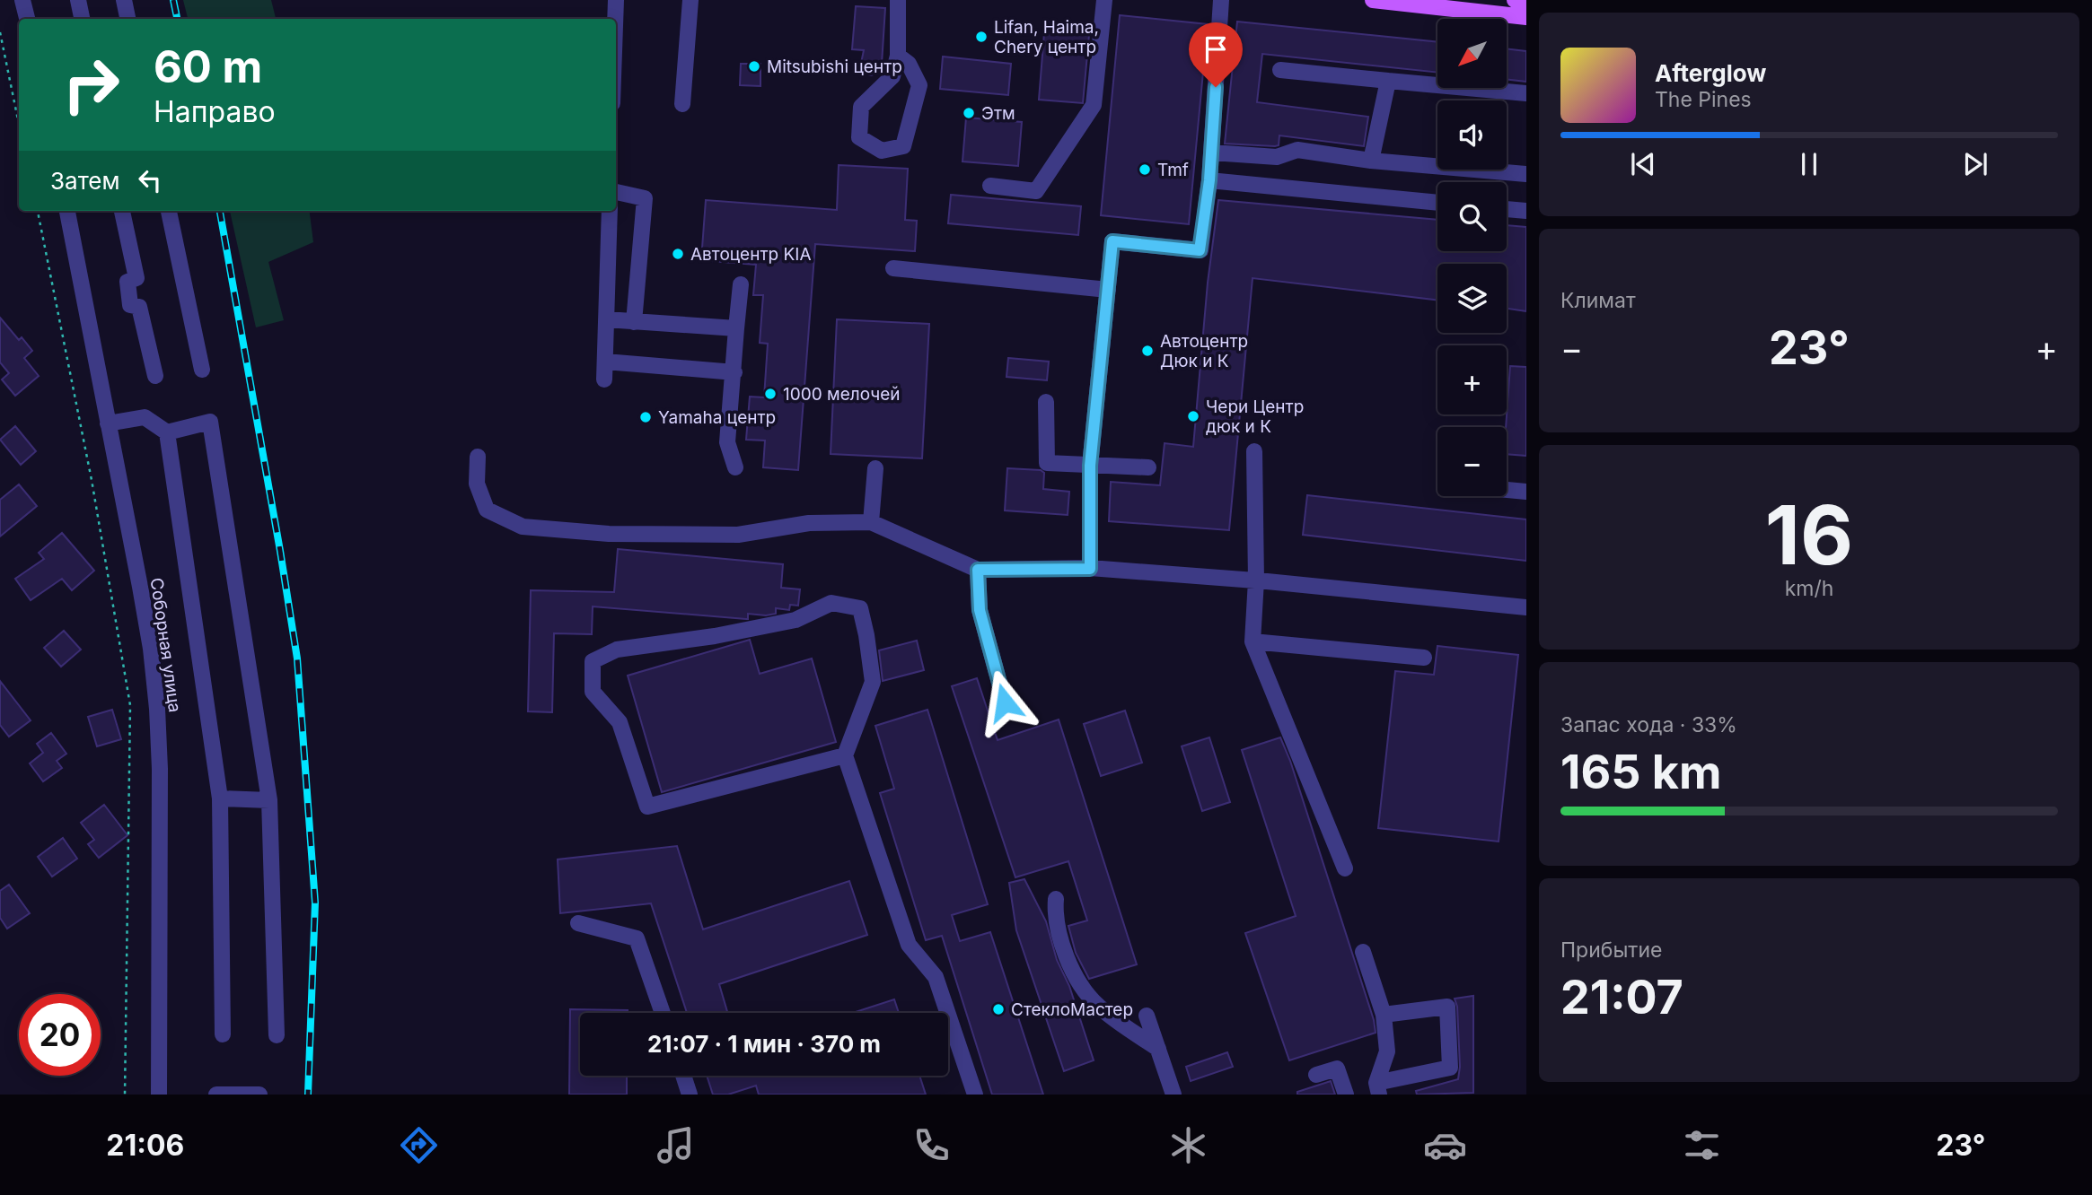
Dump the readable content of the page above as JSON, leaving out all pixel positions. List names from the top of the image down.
{
  "streets": {
    "street": ["Соборная улица"]
  },
  "places": [
    "Lifan, Haima, Chery центр",
    "Mitsubishi центр",
    "Этм",
    "Tmf",
    "Автоцентр KIA",
    "Автоцентр Дюк и К",
    "1000 мелочей",
    "Чери Центр дюк и К",
    "Yamaha центр",
    "СтеклоМастер"
  ],
  "north": "bottom left",
  "page": {
    "map_buttons": ["+", "−"],
    "turn": ["60 m", "Направо"],
    "song": ["Afterglow", "The Pines"],
    "then": "Затем",
    "tile": [
      "Климат",
      ["16", "km/h"],
      ["Запас хода · 33%", "165 km"],
      ["Прибытие", "21:07"]
    ],
    "heat": ["−", "23°", "+"],
    "limit": "20",
    "trip": "21:07 · 1 мин · 370 m",
    "tabs": ["21:06", "23°"]
  }
}
